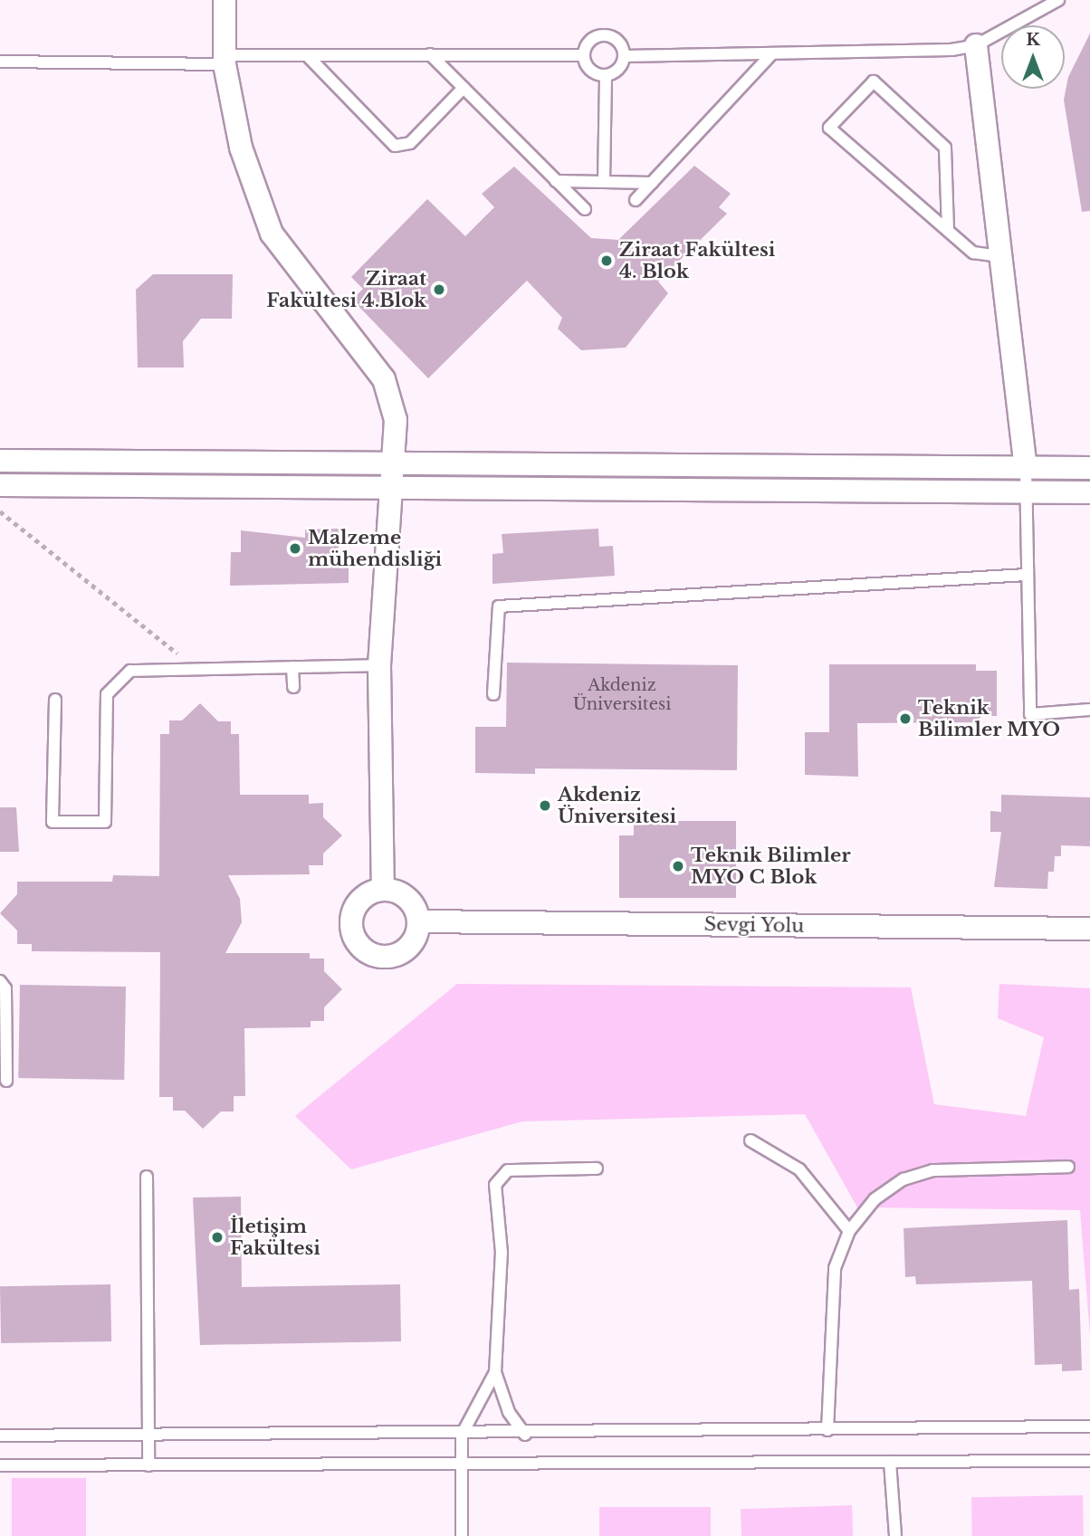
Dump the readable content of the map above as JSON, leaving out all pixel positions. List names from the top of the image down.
{
  "streets": {
    "street": ["Sevgi Yolu"]
  },
  "places": [
    "Ziraat Fakültesi 4. Blok",
    "Ziraat Fakültesi 4.Blok",
    "Malzeme mühendisliği",
    "Teknik Bilimler MYO",
    "Akdeniz Üniversitesi",
    "Teknik Bilimler MYO C Blok",
    "İletişim Fakültesi"
  ],
  "house_numbers": ["Akdeniz Üniversitesi"],
  "north": "top"
}
